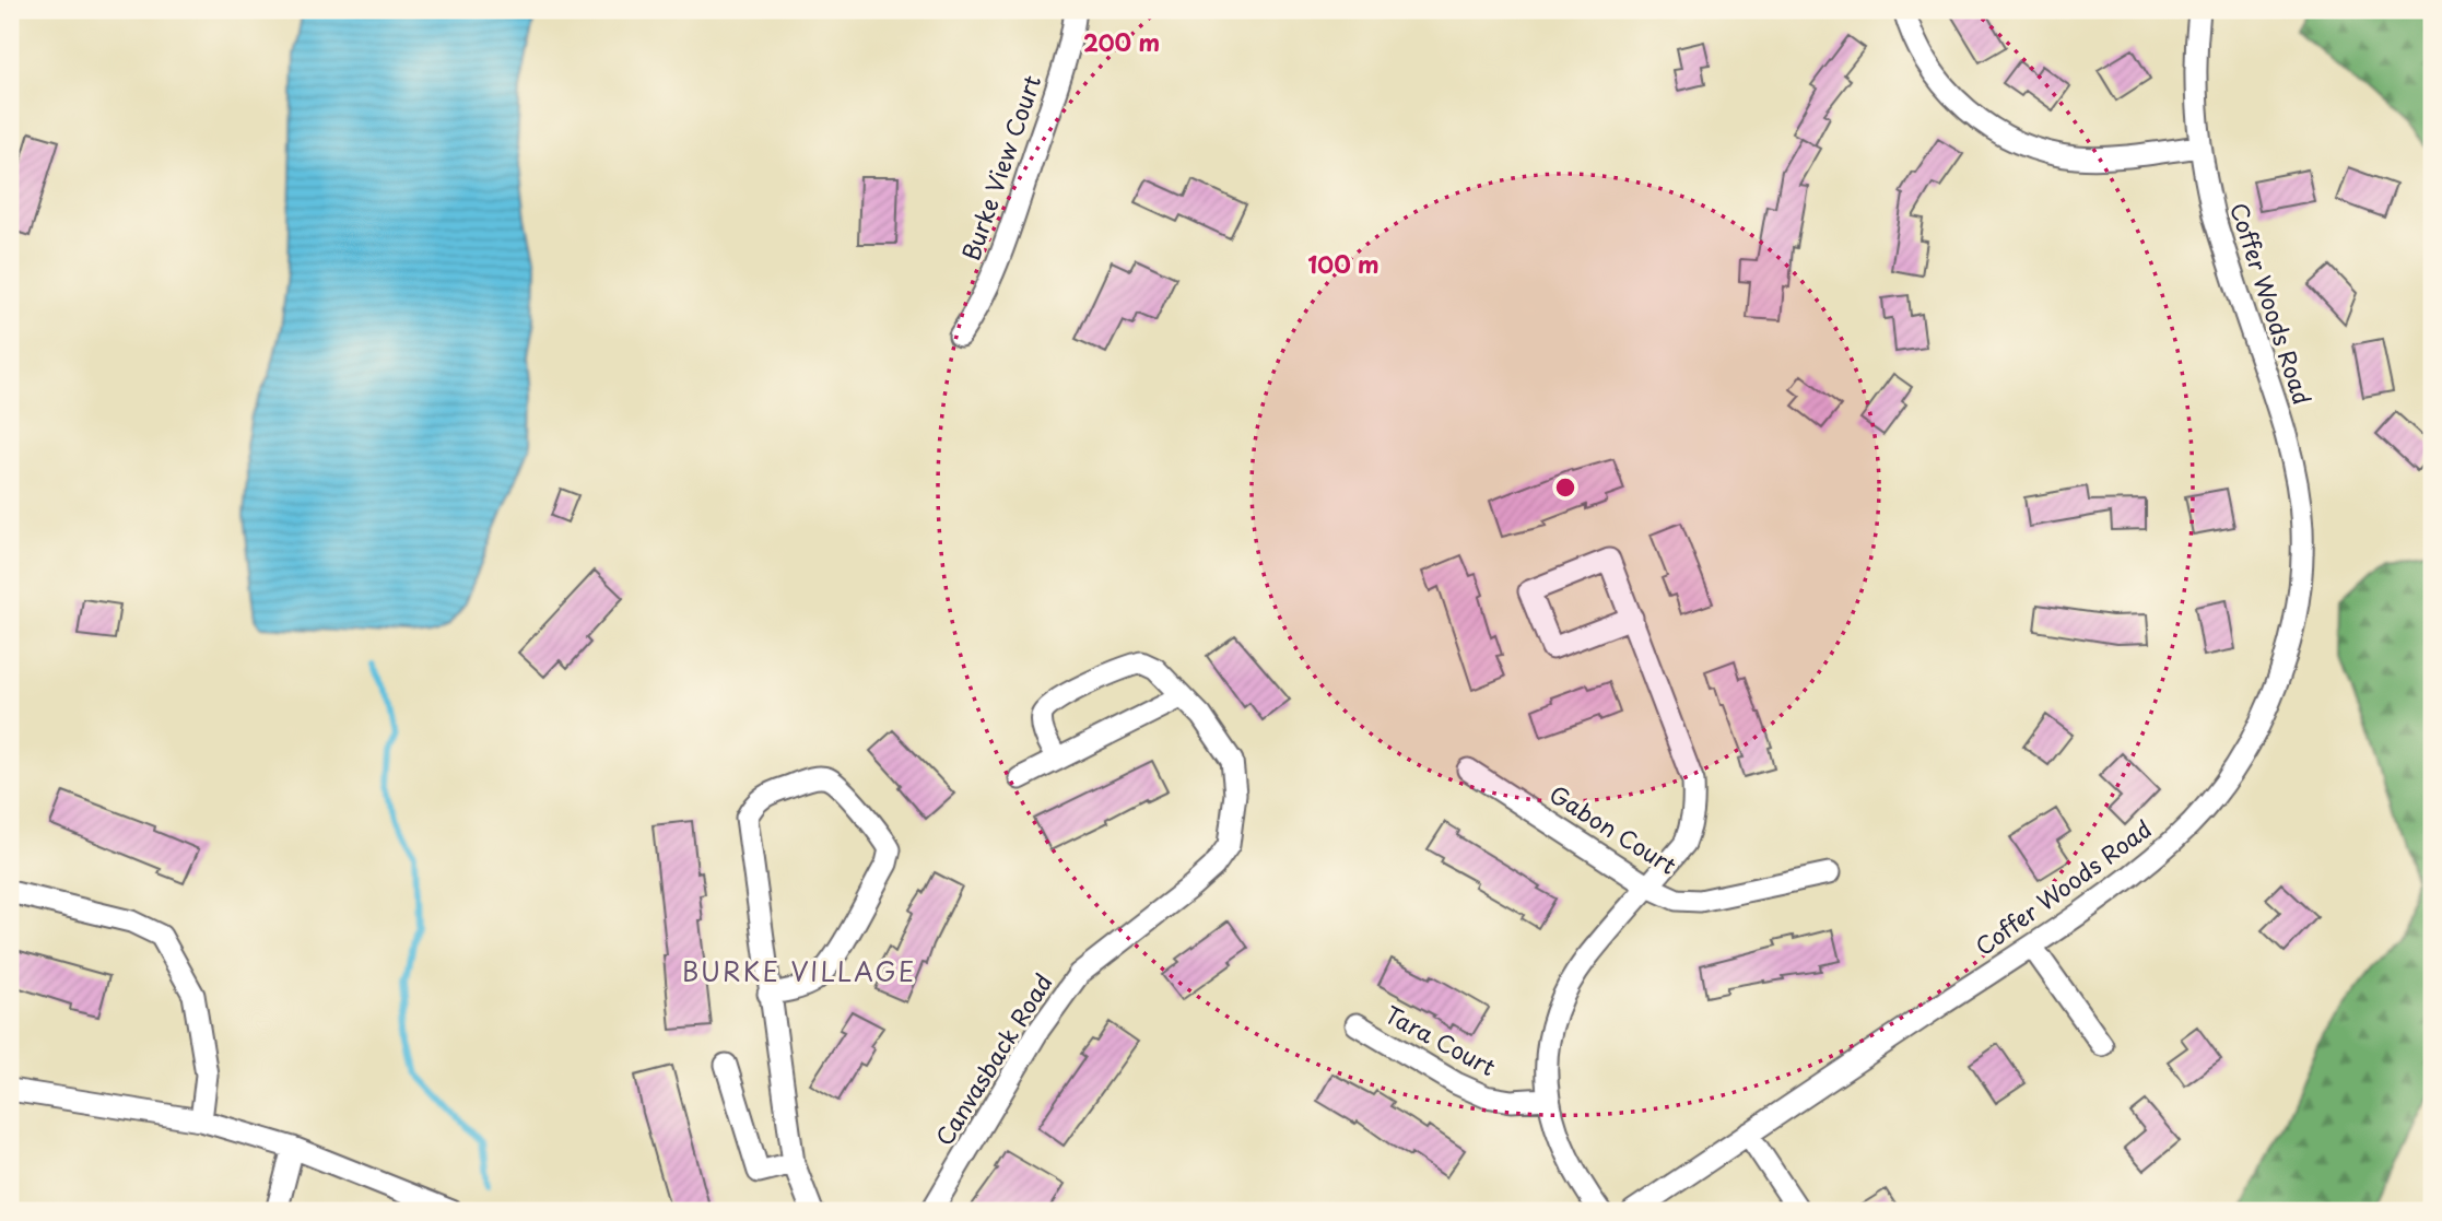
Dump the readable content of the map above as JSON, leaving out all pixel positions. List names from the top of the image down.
{
  "streets": {
    "street": [
      "Burke View Court",
      "Coffer Woods Road",
      "Gabon Court",
      "Tara Court",
      "Canvasback Road"
    ]
  },
  "districts": ["BURKE VILLAGE"],
  "rings": ["200 m", "100 m"]
}
